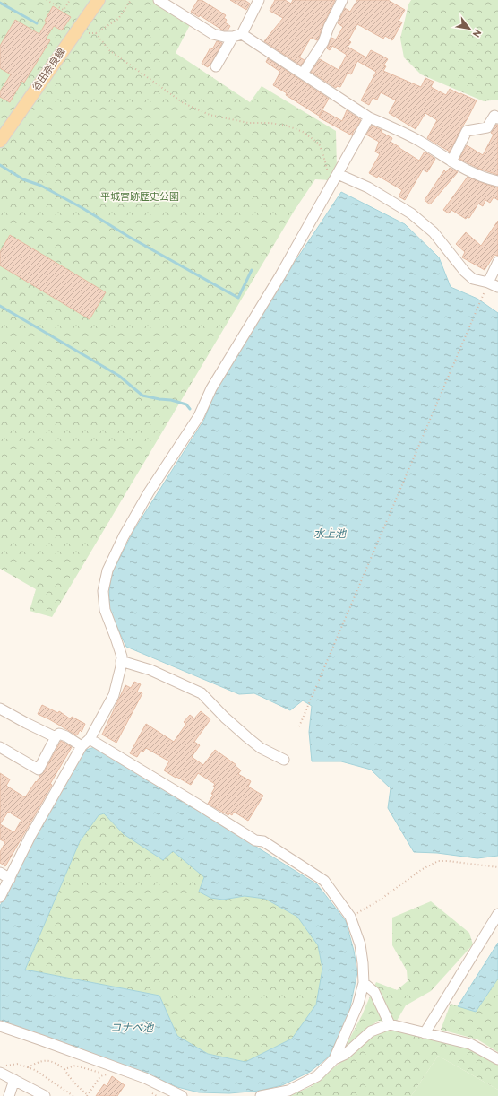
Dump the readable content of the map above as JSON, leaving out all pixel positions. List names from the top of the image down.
{
  "streets": {
    "main road": ["谷田奈良線"]
  },
  "water": ["水上池", "コナベ池"],
  "parks": ["平城宮跡歴史公園"],
  "north": "bottom right"
}
